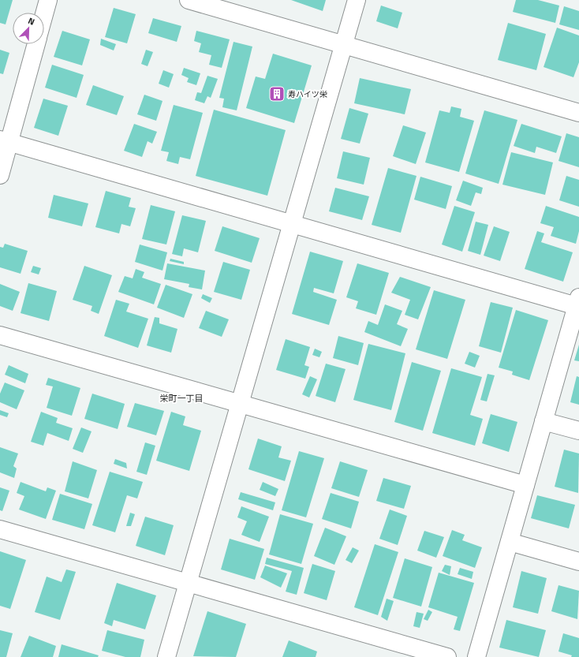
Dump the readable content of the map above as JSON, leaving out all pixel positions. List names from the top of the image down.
{
  "districts": ["栄町一丁目"],
  "places": {
    "building": ["寿ハイツ栄"]
  },
  "north": "top right"
}
